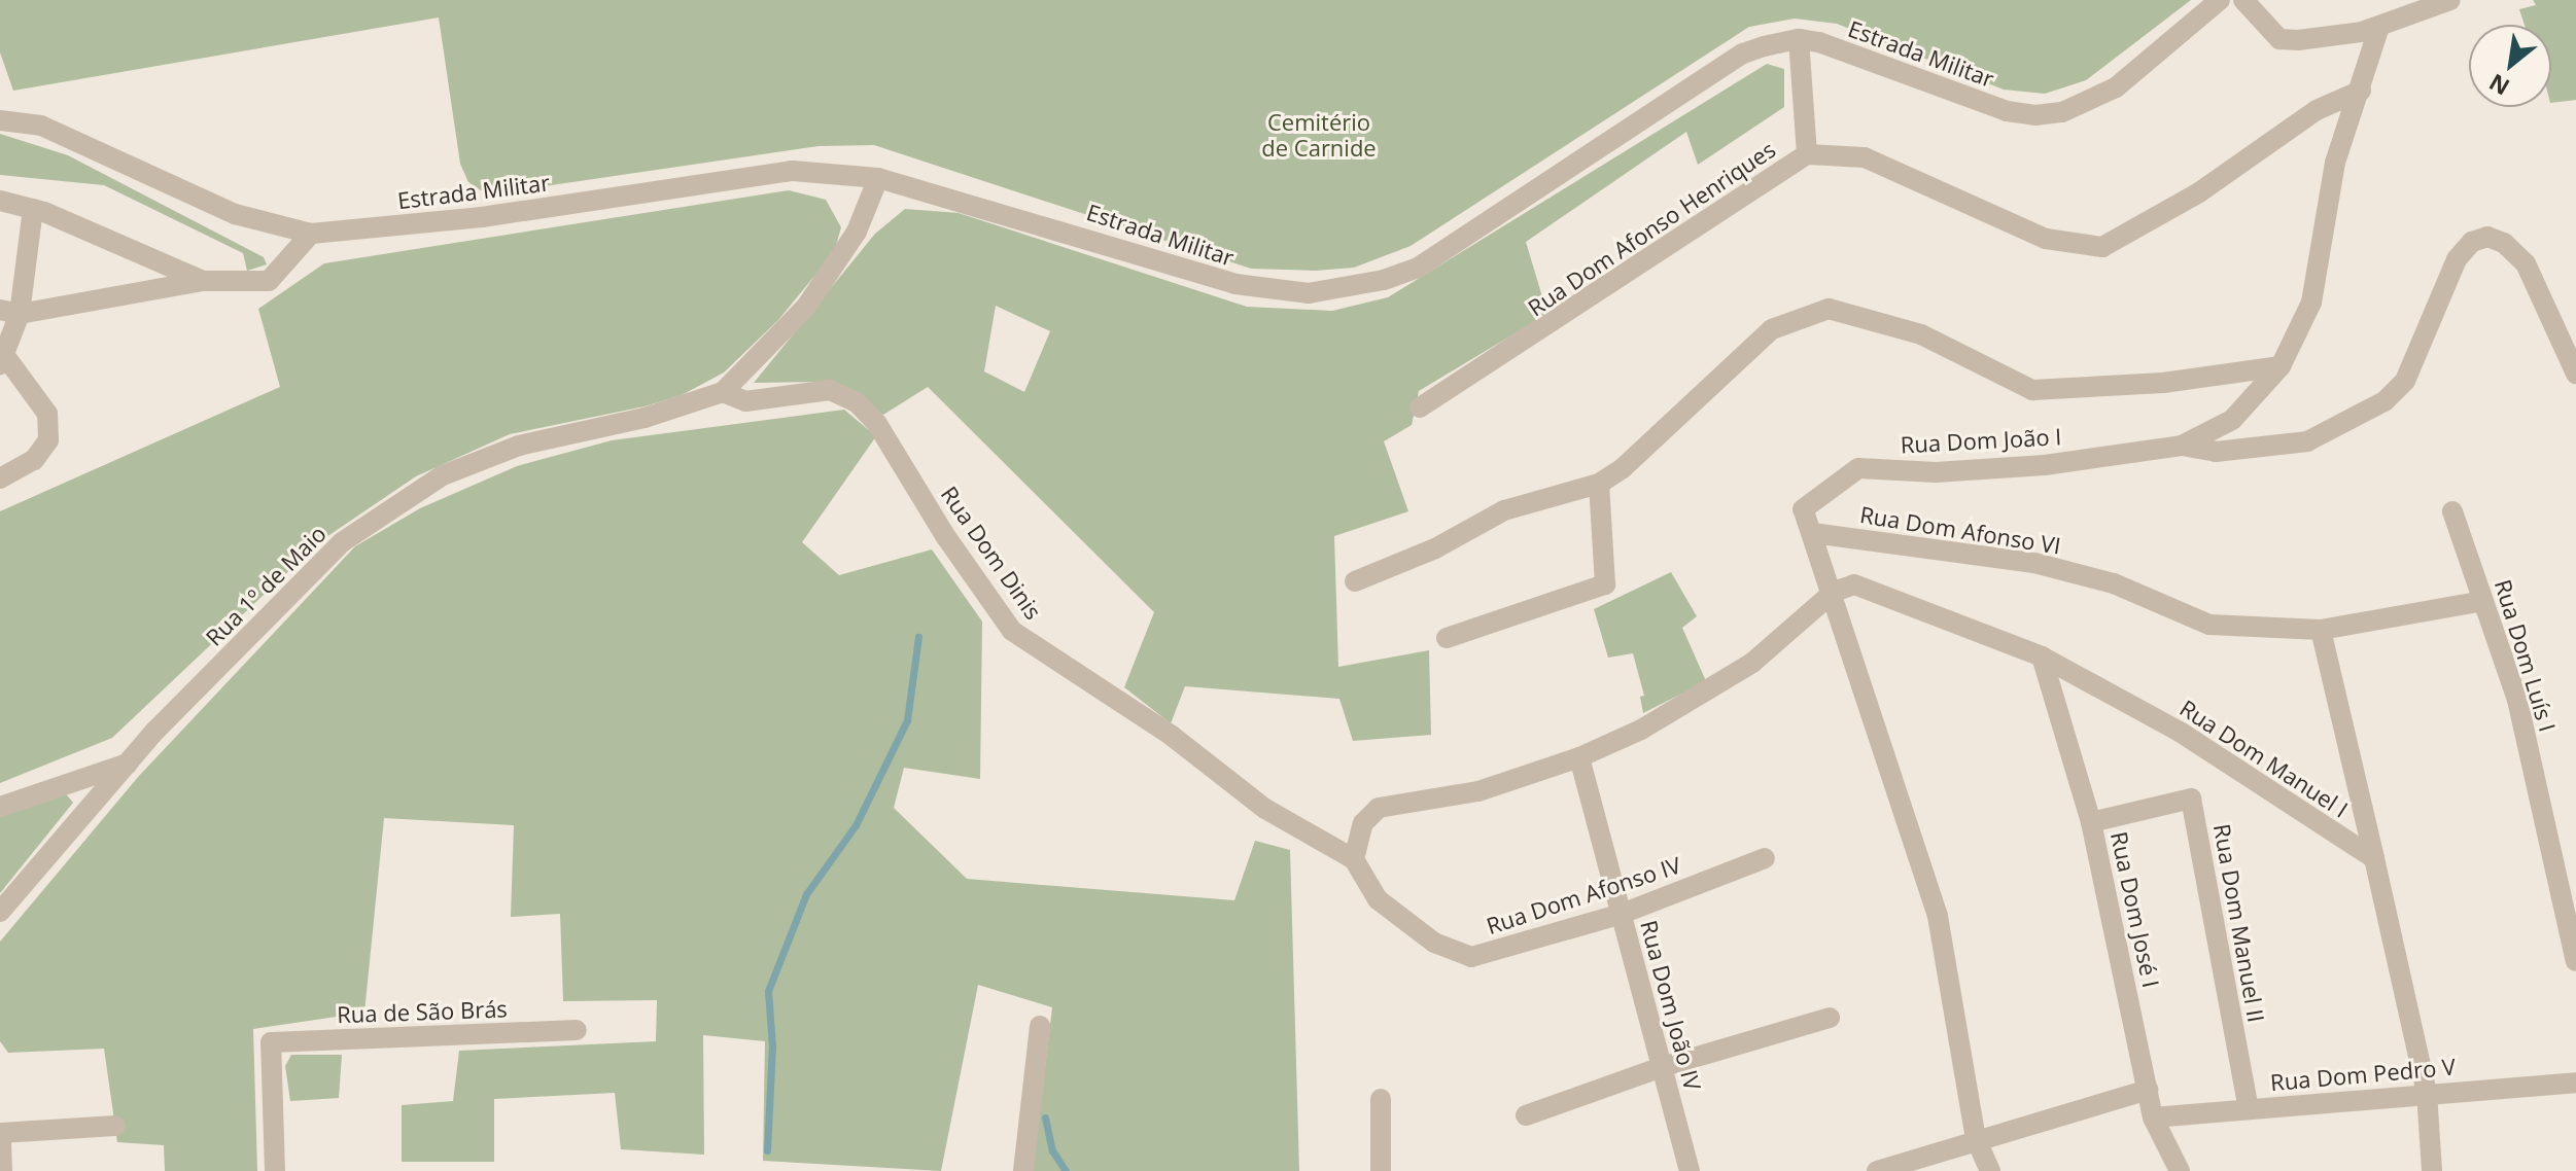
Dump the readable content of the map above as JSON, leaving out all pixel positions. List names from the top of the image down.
{
  "streets": {
    "street": [
      "Estrada Militar",
      "Rua Dom Afonso Henriques",
      "Rua Dom João I",
      "Rua Dom Afonso VI",
      "Rua Dom Dinis",
      "Rua 1º de Maio",
      "Rua Dom Luís I",
      "Rua Dom Manuel I",
      "Rua Dom Afonso IV",
      "Rua Dom José I",
      "Rua Dom Manuel II",
      "Rua Dom João IV",
      "Rua de São Brás",
      "Rua Dom Pedro V"
    ]
  },
  "crossings": [
    ["Estrada Militar", "Rua 1º de Maio"],
    ["Rua Dom Afonso Henriques", "Rua Dom João I"],
    ["Rua Dom João I", "Rua Dom Afonso VI"],
    ["Rua Dom João I", "Rua Dom Manuel I"],
    ["Rua Dom Afonso VI", "Rua Dom Luís I"],
    ["Rua Dom Dinis", "Rua 1º de Maio"],
    ["Rua Dom Dinis", "Rua Dom Afonso IV"],
    ["Rua Dom Manuel I", "Rua Dom José I"],
    ["Rua Dom Afonso IV", "Rua Dom João IV"],
    ["Rua Dom José I", "Rua Dom Manuel II"],
    ["Rua Dom José I", "Rua Dom Pedro V"],
    ["Rua Dom Manuel II", "Rua Dom Pedro V"]
  ],
  "parks": ["Cemitério de Carnide"],
  "north": "bottom left"
}
